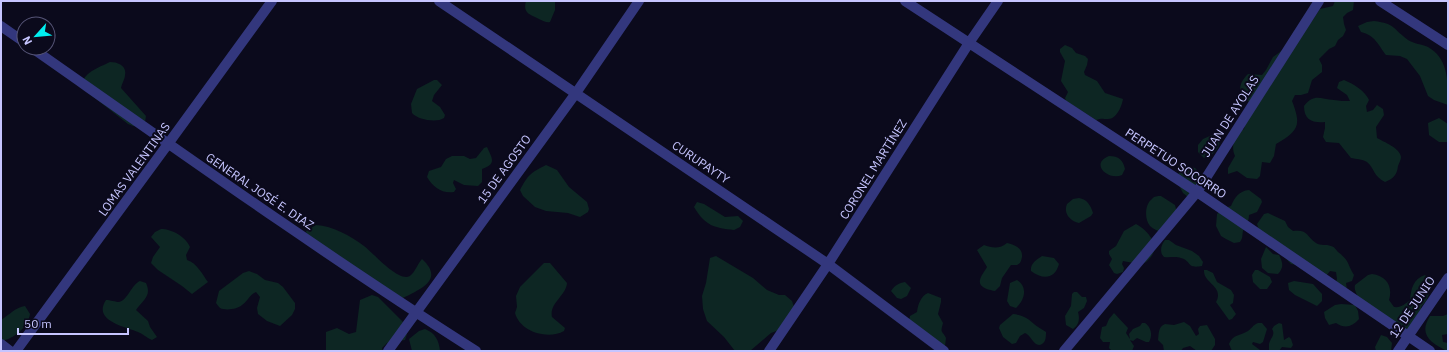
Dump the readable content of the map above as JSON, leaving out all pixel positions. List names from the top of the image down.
{
  "streets": {
    "street": [
      "JUAN DE AYOLAS",
      "CURUPAYTY",
      "PERPETUO SOCORRO",
      "LOMAS VALENTINAS",
      "15 DE AGOSTO",
      "CORONEL MARTÍNEZ",
      "GENERAL JOSÉ E. DIAZ",
      "12 DE JUNIO"
    ]
  },
  "crossings": [
    ["JUAN DE AYOLAS", "PERPETUO SOCORRO"],
    ["CURUPAYTY", "15 DE AGOSTO"],
    ["CURUPAYTY", "CORONEL MARTÍNEZ"],
    ["PERPETUO SOCORRO", "CORONEL MARTÍNEZ"],
    ["PERPETUO SOCORRO", "12 DE JUNIO"],
    ["LOMAS VALENTINAS", "GENERAL JOSÉ E. DIAZ"],
    ["15 DE AGOSTO", "GENERAL JOSÉ E. DIAZ"]
  ],
  "scale_bar": "50 m",
  "north": "bottom left"
}
